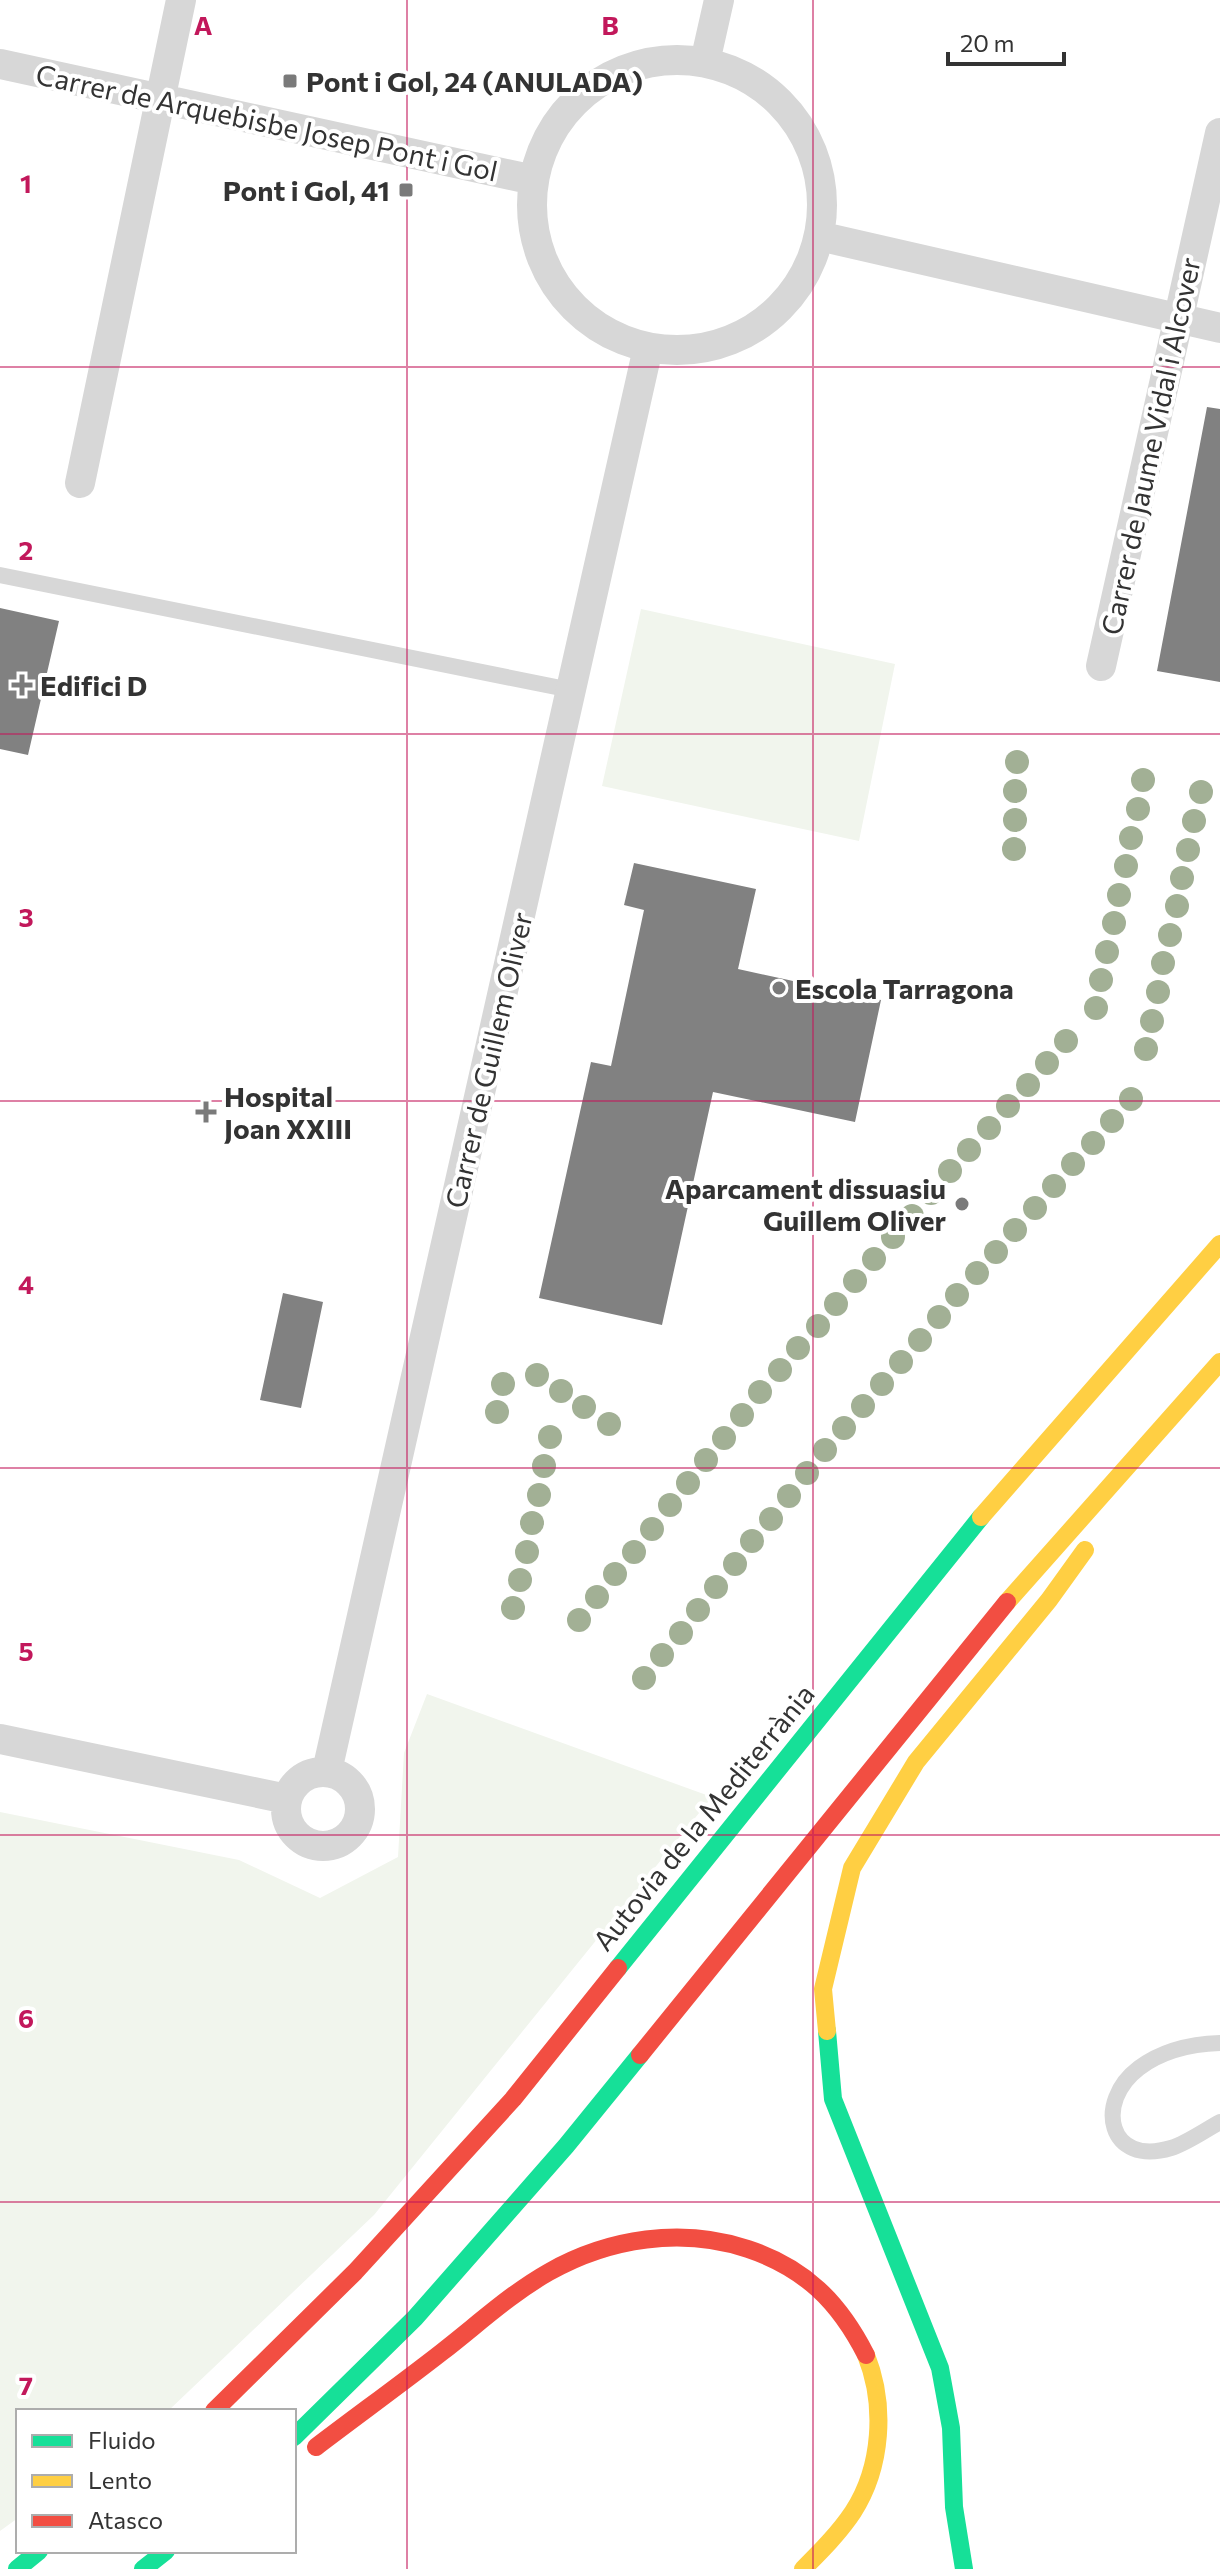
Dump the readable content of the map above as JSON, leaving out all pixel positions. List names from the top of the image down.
{
  "streets": {
    "highway": ["Autovia de la Mediterrània"],
    "street": ["Carrer de Arquebisbe Josep Pont i Gol", "Carrer de Jaume Vidal i Alcover", "Carrer de Guillem Oliver"]
  },
  "places": {
    "transit": ["Pont i Gol, 24 (ANULADA)", "Pont i Gol, 41"],
    "health": ["Edifici D", "Hospital Joan XXIII"],
    "other": ["Escola Tarragona", "Aparcament dissuasiu Guillem Oliver"]
  },
  "legend": ["Fluido", "Lento", "Atasco"],
  "scale_bar": "20 m",
  "grid": {
    "columns": ["A", "B"],
    "rows": [
      "1",
      "2",
      "3",
      "4",
      "5",
      "6",
      "7"
    ]
  }
}
